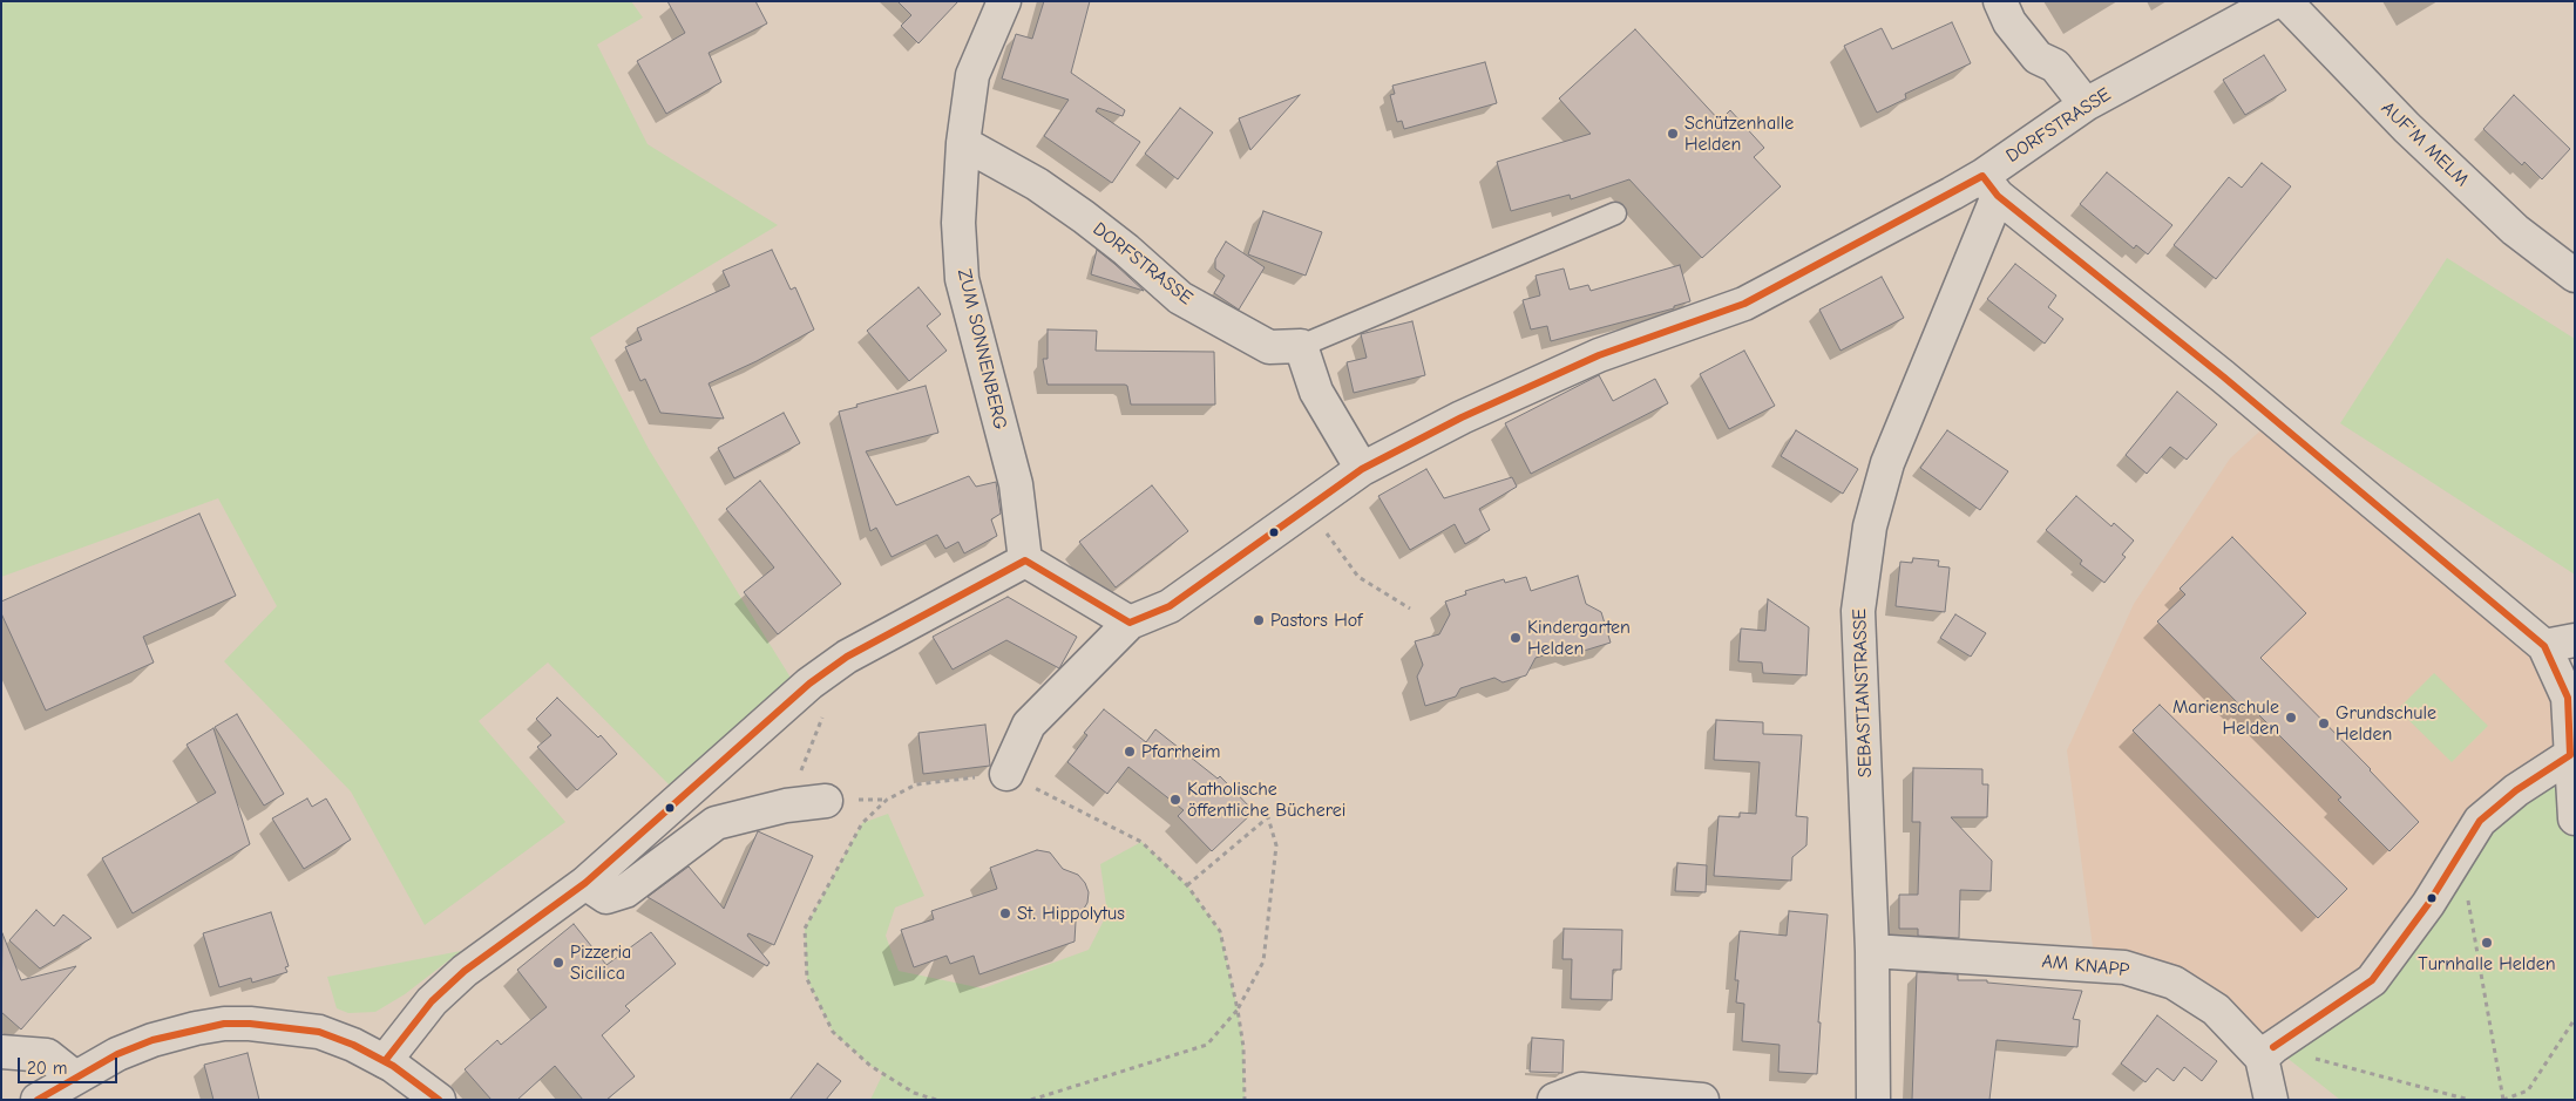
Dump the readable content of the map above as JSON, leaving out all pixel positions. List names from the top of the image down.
{
  "streets": {
    "street": [
      "DORFSTRASSE",
      "AUF'M MELM",
      "ZUM SONNENBERG",
      "SEBASTIANSTRASSE",
      "AM KNAPP"
    ]
  },
  "crossings": [
    ["DORFSTRASSE", "ZUM SONNENBERG"],
    ["DORFSTRASSE", "SEBASTIANSTRASSE"],
    ["SEBASTIANSTRASSE", "AM KNAPP"]
  ],
  "places": [
    "Schützenhalle Helden",
    "Pastors Hof",
    "Kindergarten Helden",
    "Marienschule Helden",
    "Grundschule Helden",
    "Pfarrheim",
    "Katholische öffentliche Bücherei",
    "St. Hippolytus",
    "Turnhalle Helden",
    "Pizzeria Sicilica"
  ],
  "scale_bar": "20 m"
}
